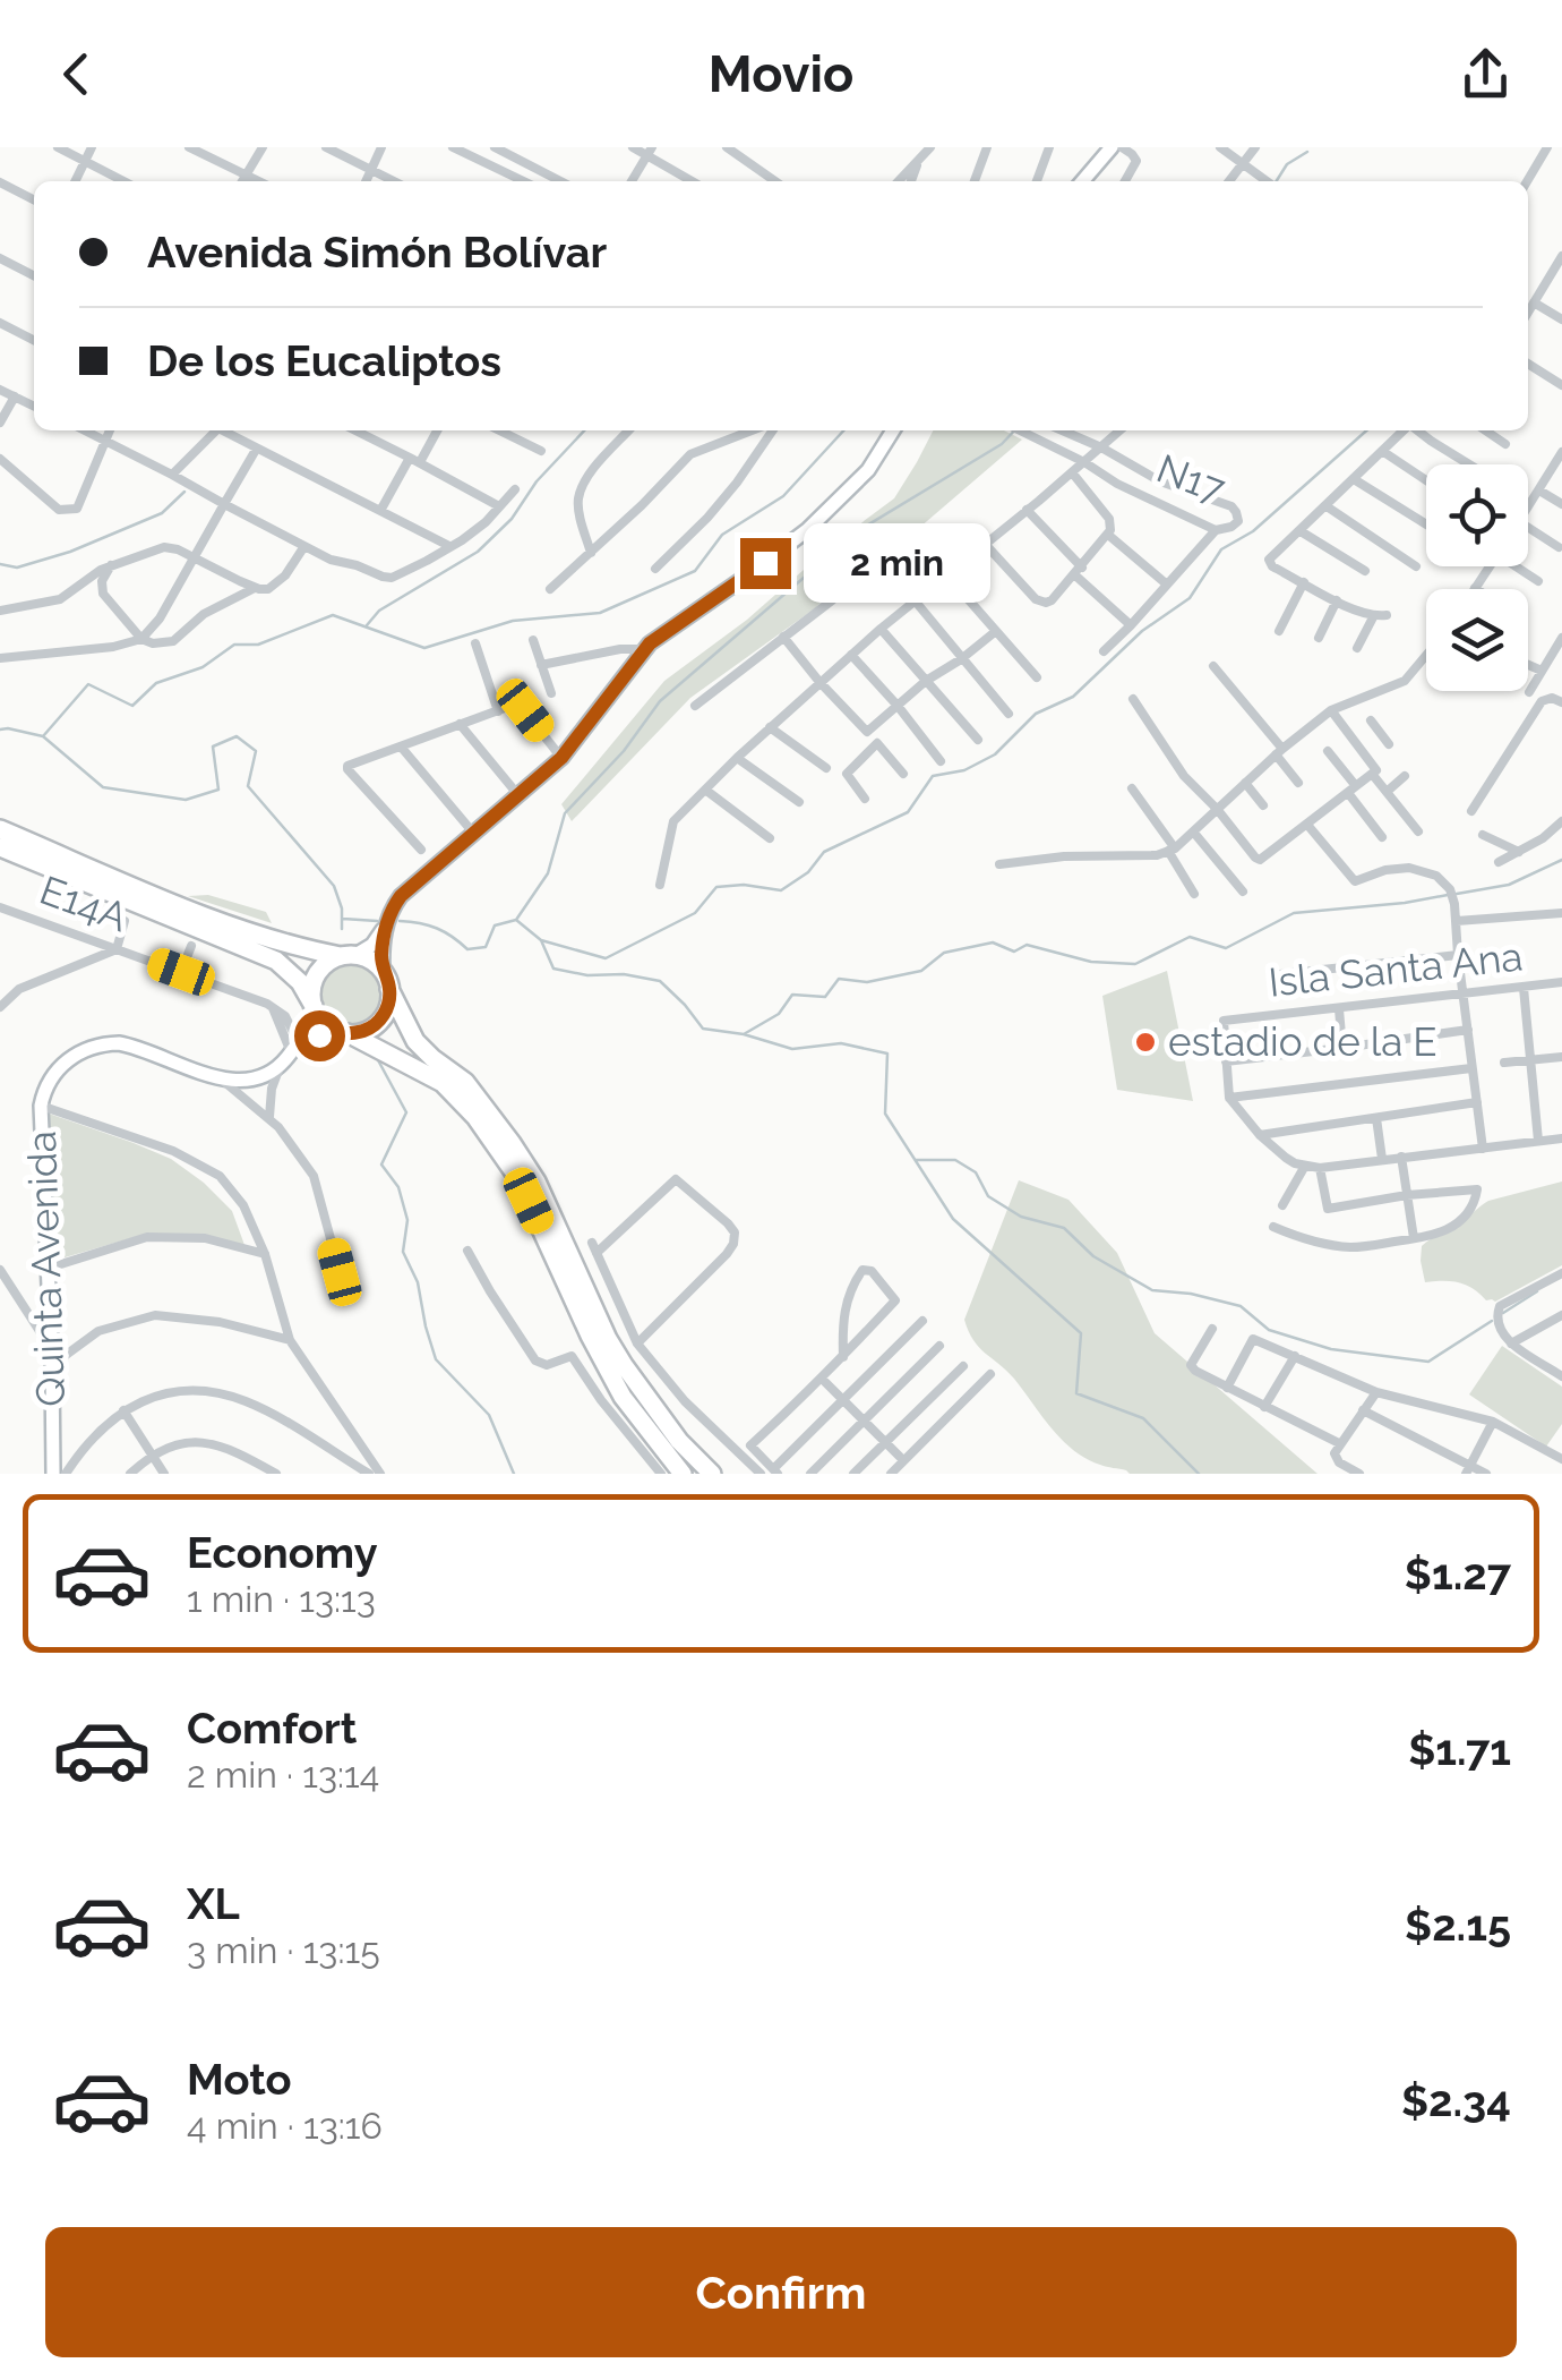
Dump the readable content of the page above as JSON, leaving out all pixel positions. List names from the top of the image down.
{
  "streets": {
    "street": [
      "N17",
      "E14A",
      "Isla Santa Ana",
      "Quinta Avenida"
    ]
  },
  "places": ["estadio de la E"],
  "page": {
    "header": "Movio",
    "banner": ["Avenida Simón Bolívar", "De los Eucaliptos"],
    "bubble": "2 min",
    "list": [
      {
        "name": "Economy",
        "note": "1 min · 13:13",
        "value": "$1.27"
      },
      {
        "name": "Comfort",
        "note": "2 min · 13:14",
        "value": "$1.71"
      },
      {
        "name": "XL",
        "note": "3 min · 13:15",
        "value": "$2.15"
      },
      {
        "name": "Moto",
        "note": "4 min · 13:16",
        "value": "$2.34"
      }
    ],
    "buttons": "Confirm"
  }
}
